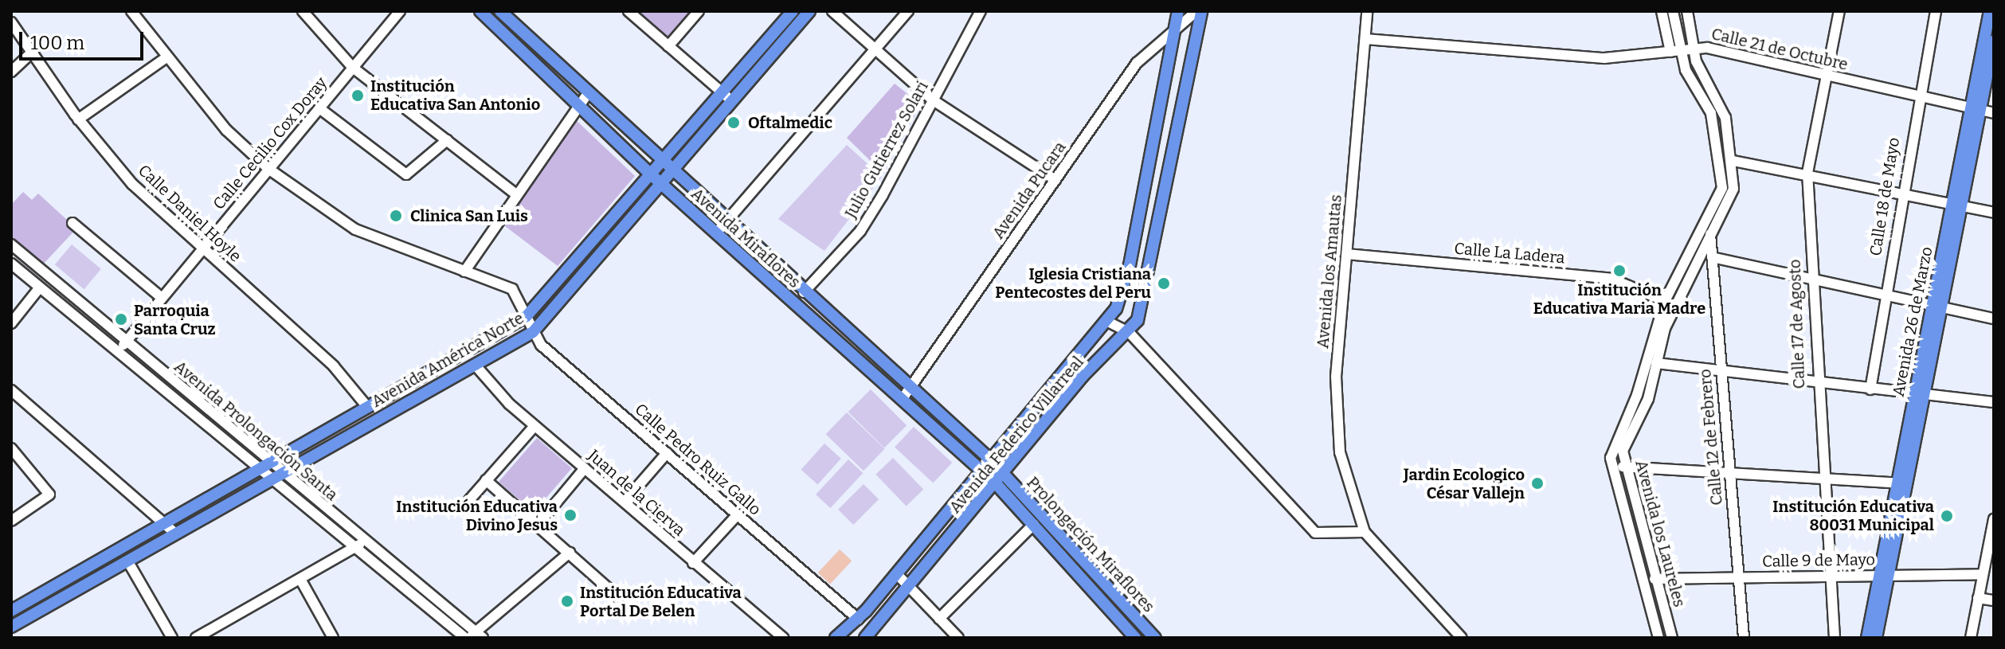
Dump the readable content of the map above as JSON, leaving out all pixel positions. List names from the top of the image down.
{
  "streets": {
    "main road": [
      "Avenida Miraflores",
      "Avenida 26 de Marzo",
      "Avenida América Norte",
      "Avenida Federico Villarreal",
      "Prolongación Miraflores"
    ],
    "street": [
      "Calle 21 de Octubre",
      "Calle Cecilio Cox Doray",
      "Julio Gutierrez Solari",
      "Avenida Pucara",
      "Calle 18 de Mayo",
      "Calle Daniel Hoyle",
      "Calle La Ladera",
      "Avenida los Amautas",
      "Calle 17 de Agosto",
      "Avenida Prolongación Santa",
      "Calle 12 de Febrero",
      "Calle Pedro Ruiz Gallo",
      "Juan de la Cierva",
      "Avenida los Laureles",
      "Calle 9 de Mayo"
    ]
  },
  "crossings": [
    ["Calle 21 de Octubre", "Calle 18 de Mayo"],
    ["Calle 21 de Octubre", "Avenida los Amautas"],
    ["Calle 21 de Octubre", "Avenida 26 de Marzo"],
    ["Calle 21 de Octubre", "Calle 17 de Agosto"],
    ["Calle 21 de Octubre", "Avenida los Laureles"],
    ["Calle Cecilio Cox Doray", "Calle Daniel Hoyle"],
    ["Calle Cecilio Cox Doray", "Avenida Prolongación Santa"],
    ["Calle Cecilio Cox Doray", "Calle Pedro Ruiz Gallo"],
    ["Julio Gutierrez Solari", "Avenida Miraflores"],
    ["Avenida Pucara", "Avenida Miraflores"],
    ["Avenida Pucara", "Avenida Federico Villarreal"],
    ["Calle Daniel Hoyle", "Avenida América Norte"],
    ["Avenida Miraflores", "Avenida América Norte"],
    ["Avenida Miraflores", "Avenida Federico Villarreal"],
    ["Avenida Miraflores", "Prolongación Miraflores"],
    ["Calle La Ladera", "Avenida los Amautas"],
    ["Calle La Ladera", "Avenida los Laureles"],
    ["Avenida 26 de Marzo", "Calle 9 de Mayo"],
    ["Calle 17 de Agosto", "Calle 9 de Mayo"],
    ["Avenida América Norte", "Avenida Prolongación Santa"],
    ["Avenida América Norte", "Calle Pedro Ruiz Gallo"],
    ["Avenida América Norte", "Juan de la Cierva"],
    ["Avenida Federico Villarreal", "Calle Pedro Ruiz Gallo"],
    ["Avenida Federico Villarreal", "Prolongación Miraflores"],
    ["Calle 12 de Febrero", "Avenida los Laureles"],
    ["Calle 12 de Febrero", "Calle 9 de Mayo"],
    ["Avenida los Laureles", "Calle 9 de Mayo"]
  ],
  "places": [
    "Institución Educativa San Antonio",
    "Oftalmedic",
    "Clinica San Luis",
    "Institución Educativa Maria Madre",
    "Iglesia Cristiana Pentecostes del Peru",
    "Parroquia Santa Cruz",
    "Jardin Ecologico César Vallejn",
    "Institución Educativa Divino Jesus",
    "Institución Educativa 80031 Municipal",
    "Institución Educativa Portal De Belen"
  ],
  "scale_bar": "100 m"
}
